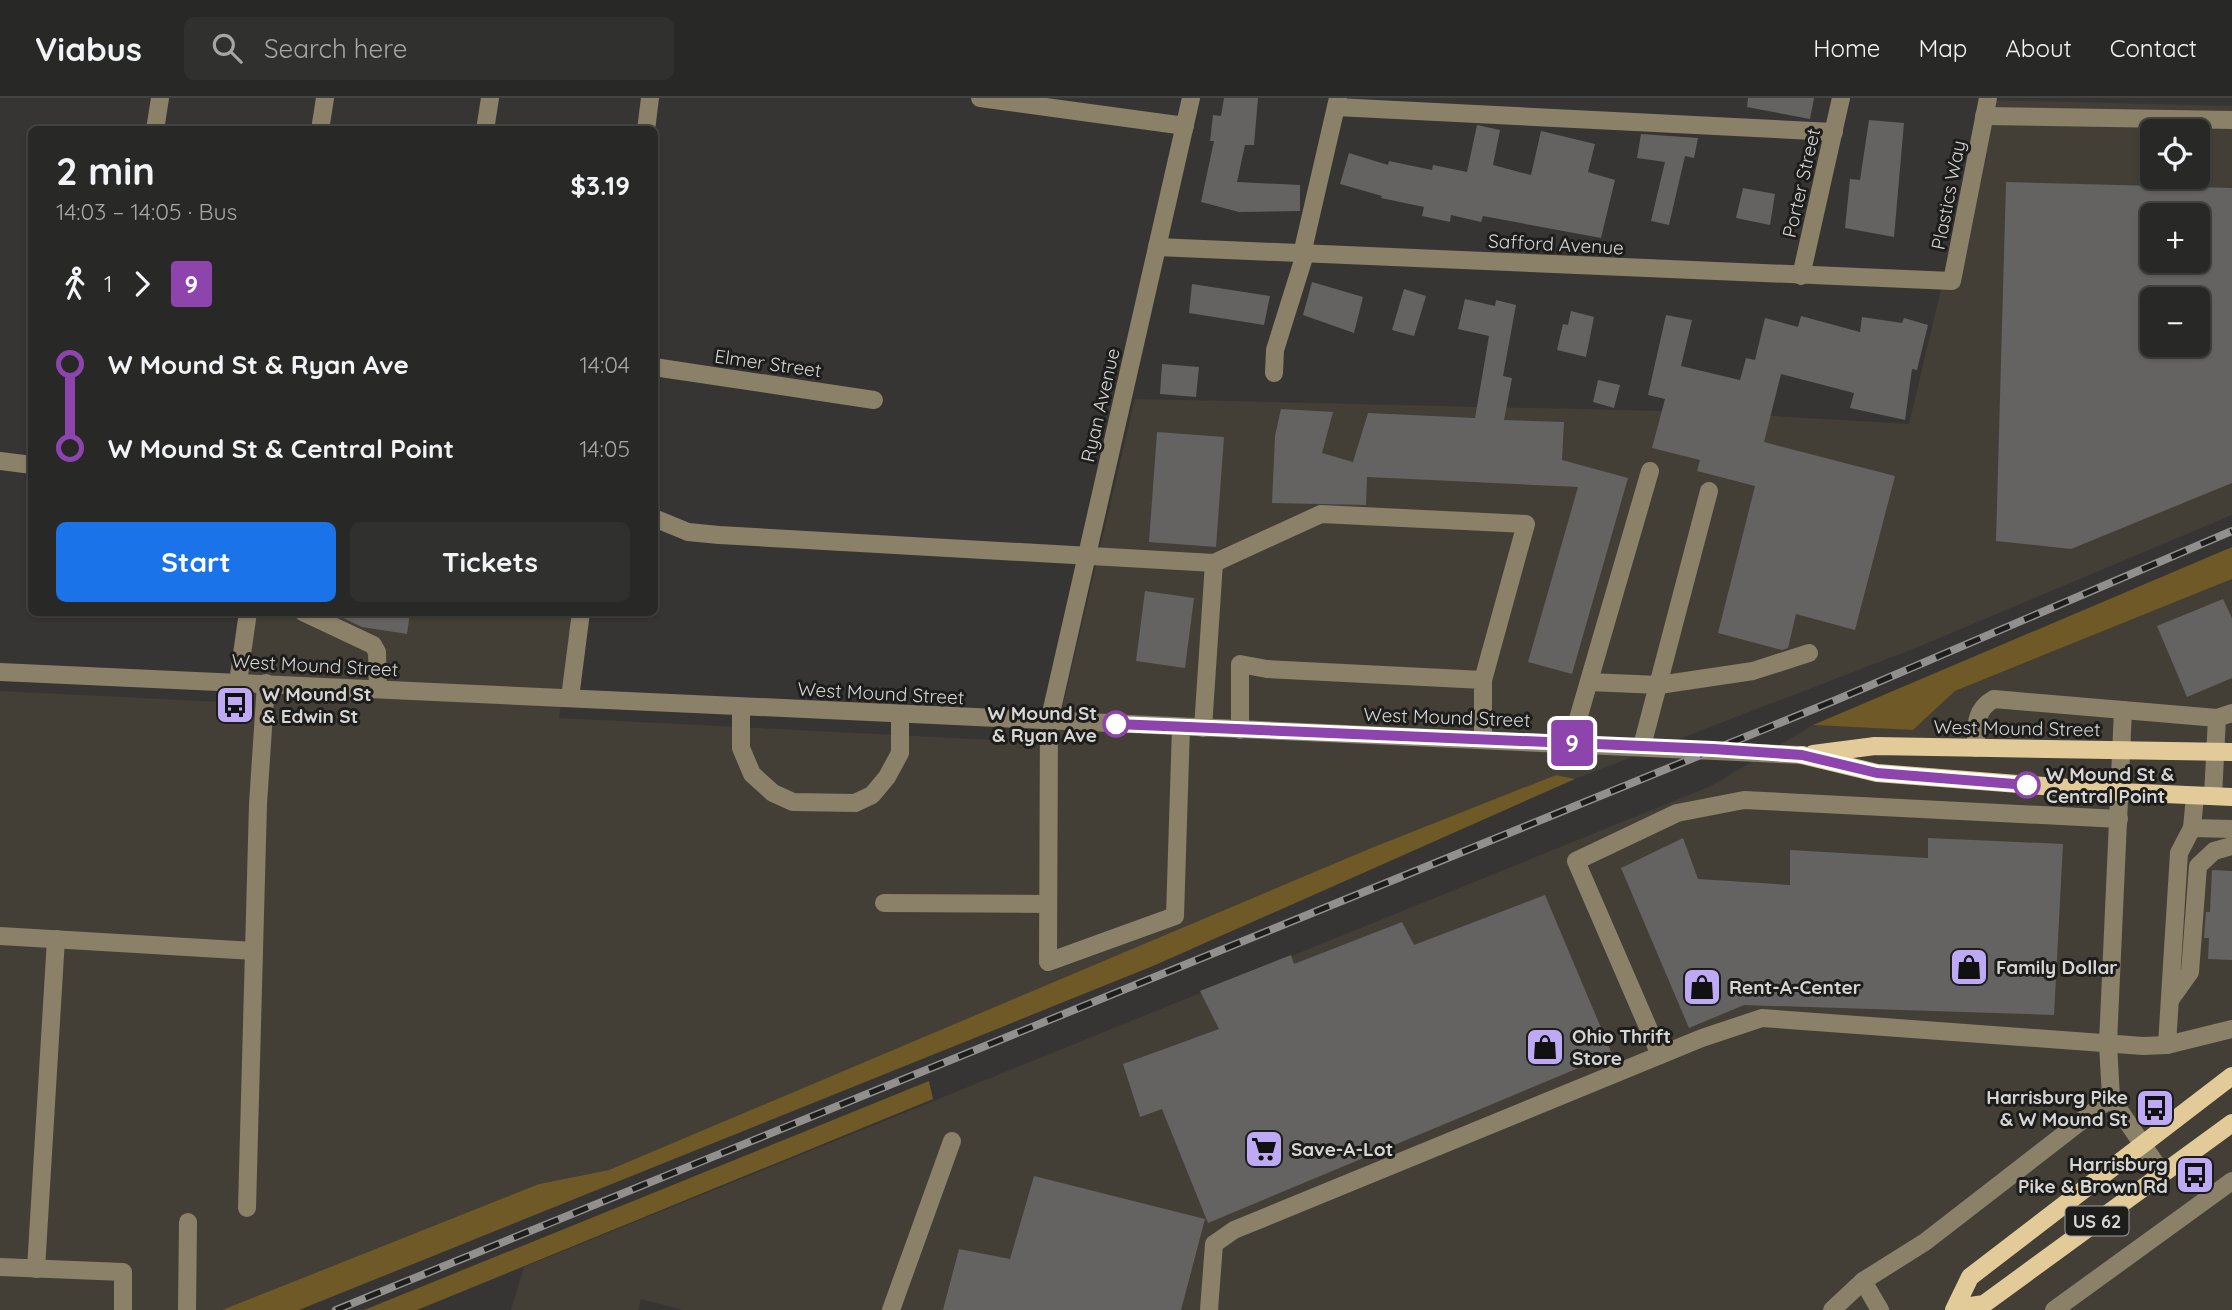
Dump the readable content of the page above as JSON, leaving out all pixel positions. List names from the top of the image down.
{
  "streets": {
    "main road": ["West Mound Street", "US 62"],
    "street": [
      "Porter Street",
      "Plastics Way",
      "Safford Avenue",
      "Elmer Street",
      "Ryan Avenue"
    ]
  },
  "crossings": [
    ["Porter Street", "Safford Avenue"],
    ["Plastics Way", "Safford Avenue"],
    ["Safford Avenue", "Ryan Avenue"],
    ["Ryan Avenue", "West Mound Street"]
  ],
  "places": {
    "bus stop": ["W Mound St & Edwin St", "Harrisburg Pike & W Mound St", "Harrisburg Pike & Brown Rd"],
    "other": ["W Mound St & Ryan Ave", "W Mound St & Central Point"],
    "shop": ["Family Dollar", "Rent-A-Center", "Ohio Thrift Store"],
    "supermarket": ["Save-A-Lot"]
  },
  "lines": ["bus line 9"],
  "page": {
    "header": "Viabus",
    "search": "Search here",
    "nav": [
      "Home",
      "Map",
      "About",
      "Contact"
    ],
    "on_map": "9",
    "map_buttons": ["+", "−"],
    "heading": ["2 min", "14:03 – 14:05 · Bus", "$3.19"],
    "legs": ["1", "9"],
    "list": [
      {
        "name": "W Mound St & Ryan Ave",
        "value": "14:04"
      },
      {
        "name": "W Mound St & Central Point",
        "value": "14:05"
      }
    ],
    "buttons": ["Start", "Tickets"]
  }
}
